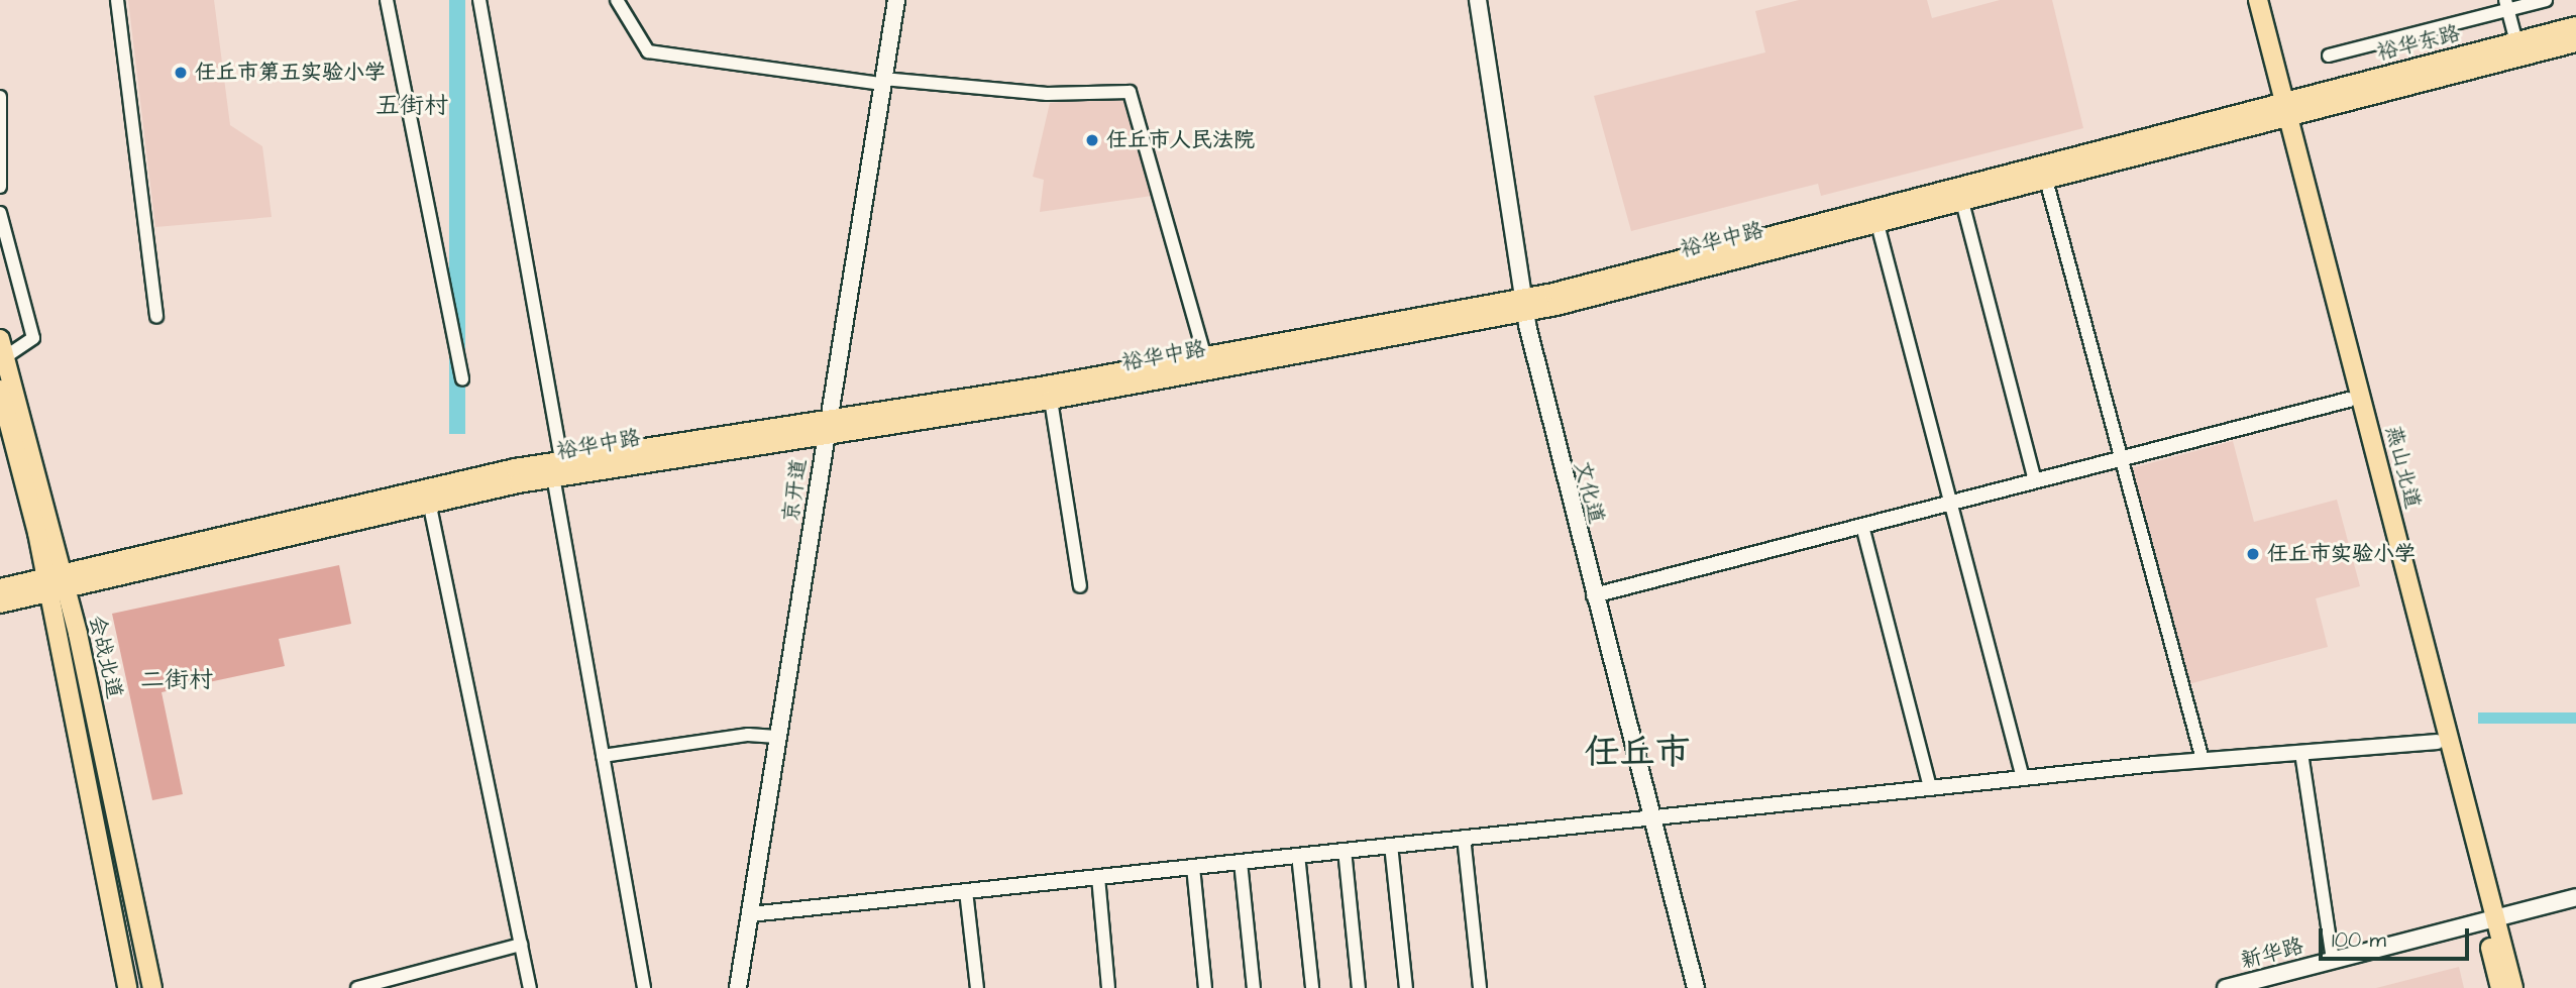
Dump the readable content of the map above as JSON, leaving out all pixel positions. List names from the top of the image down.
{
  "streets": {
    "main road": [
      "裕华东路",
      "裕华中路",
      "燕山北道",
      "京开道",
      "文化道",
      "会战北道",
      "新华路"
    ]
  },
  "crossings": [
    ["裕华东路", "裕华中路"],
    ["裕华东路", "燕山北道"],
    ["裕华中路", "燕山北道"],
    ["裕华中路", "京开道"],
    ["裕华中路", "文化道"],
    ["裕华中路", "会战北道"],
    ["燕山北道", "新华路"]
  ],
  "districts": ["五街村", "二街村", "任丘市"],
  "places": ["任丘市第五实验小学", "任丘市人民法院", "任丘市实验小学"],
  "scale_bar": "100 m"
}
